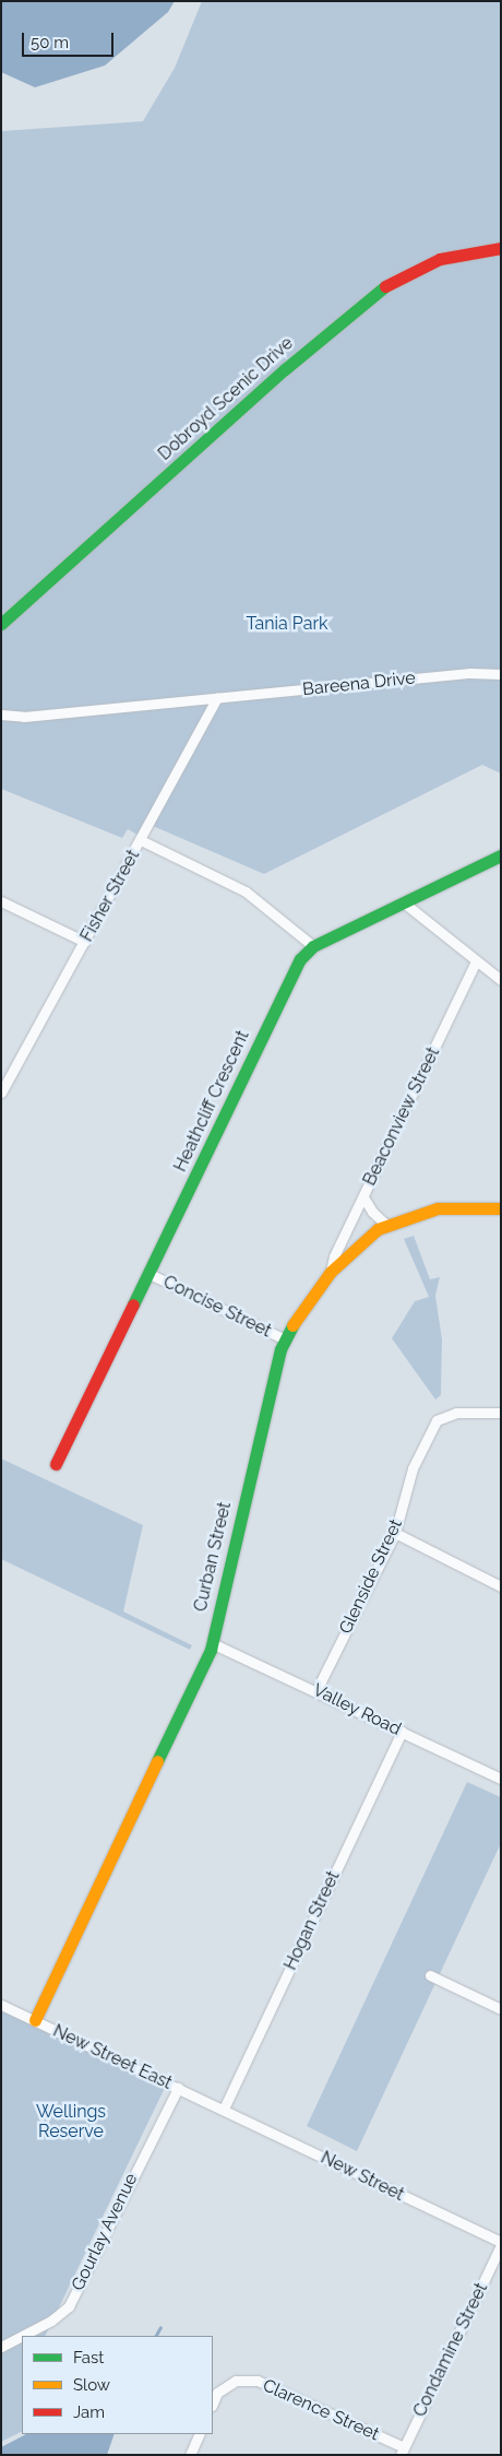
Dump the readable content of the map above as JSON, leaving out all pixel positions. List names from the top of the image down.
{
  "streets": {
    "street": [
      "Dobroyd Scenic Drive",
      "Bareena Drive",
      "Fisher Street",
      "Heathcliff Crescent",
      "Beaconview Street",
      "Concise Street",
      "Curban Street",
      "Glenside Street",
      "Valley Road",
      "Hogan Street",
      "New Street East",
      "New Street",
      "Gourlay Avenue",
      "Condamine Street",
      "Clarence Street"
    ]
  },
  "crossings": [
    ["Bareena Drive", "Fisher Street"],
    ["Heathcliff Crescent", "Concise Street"],
    ["Beaconview Street", "Curban Street"],
    ["Concise Street", "Curban Street"],
    ["Curban Street", "Valley Road"],
    ["Curban Street", "New Street East"],
    ["Glenside Street", "Valley Road"],
    ["Valley Road", "Hogan Street"],
    ["Hogan Street", "New Street East"],
    ["Hogan Street", "New Street"],
    ["New Street East", "New Street"],
    ["New Street East", "Gourlay Avenue"],
    ["New Street", "Condamine Street"],
    ["Condamine Street", "Clarence Street"]
  ],
  "parks": ["Tania Park", "Wellings Reserve"],
  "legend": ["Fast", "Slow", "Jam"],
  "scale_bar": "50 m"
}
